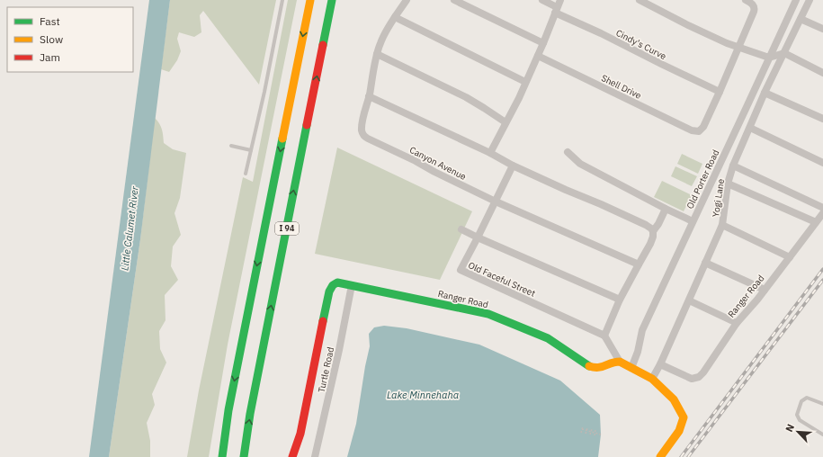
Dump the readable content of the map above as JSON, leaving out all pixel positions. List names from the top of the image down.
{
  "streets": {
    "main road": ["I 94", "Ranger Road"],
    "street": [
      "Cindy's Curve",
      "Shell Drive",
      "Canyon Avenue",
      "Old Porter Road",
      "Yogi Lane",
      "Old Faceful Street",
      "Turtle Road"
    ]
  },
  "crossings": [
    ["Cindy's Curve", "Shell Drive"],
    ["Canyon Avenue", "Old Faceful Street"],
    ["Yogi Lane", "Ranger Road"],
    ["Ranger Road", "Turtle Road"]
  ],
  "water": ["Little Calumet River", "Lake Minnehaha"],
  "legend": ["Fast", "Slow", "Jam"],
  "north": "top left"
}
